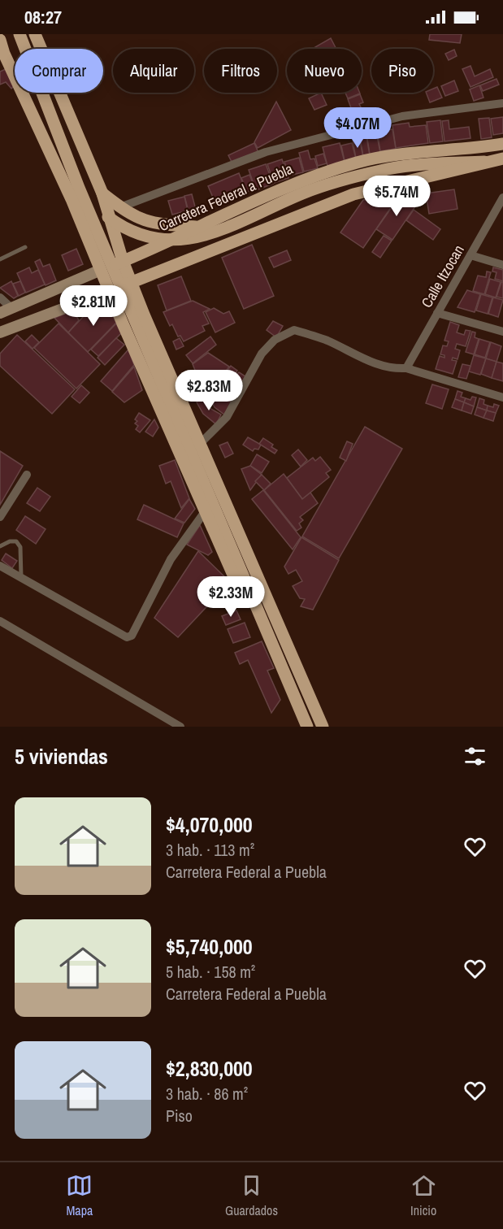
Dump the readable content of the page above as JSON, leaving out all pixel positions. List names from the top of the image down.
{
  "streets": {
    "main road": ["Carretera Federal a Puebla"],
    "street": ["Calle Itzocan"]
  },
  "page": {
    "status": "08:27",
    "chip": [
      "Comprar",
      "Alquilar",
      "Filtros",
      "Nuevo",
      "Piso"
    ],
    "price": [
      "$4.07M",
      "$5.74M",
      "$2.81M",
      "$2.83M",
      "$2.33M"
    ],
    "heading": "5 viviendas",
    "list": [
      {
        "name": "$4,070,000",
        "note": "3 hab. · 113 m² · Carretera Federal a Puebla"
      },
      {
        "name": "$5,740,000",
        "note": "5 hab. · 158 m² · Carretera Federal a Puebla"
      },
      {
        "name": "$2,830,000",
        "note": "3 hab. · 86 m² · Piso"
      }
    ],
    "tabs": ["Mapa", "Guardados", "Inicio"]
  }
}
